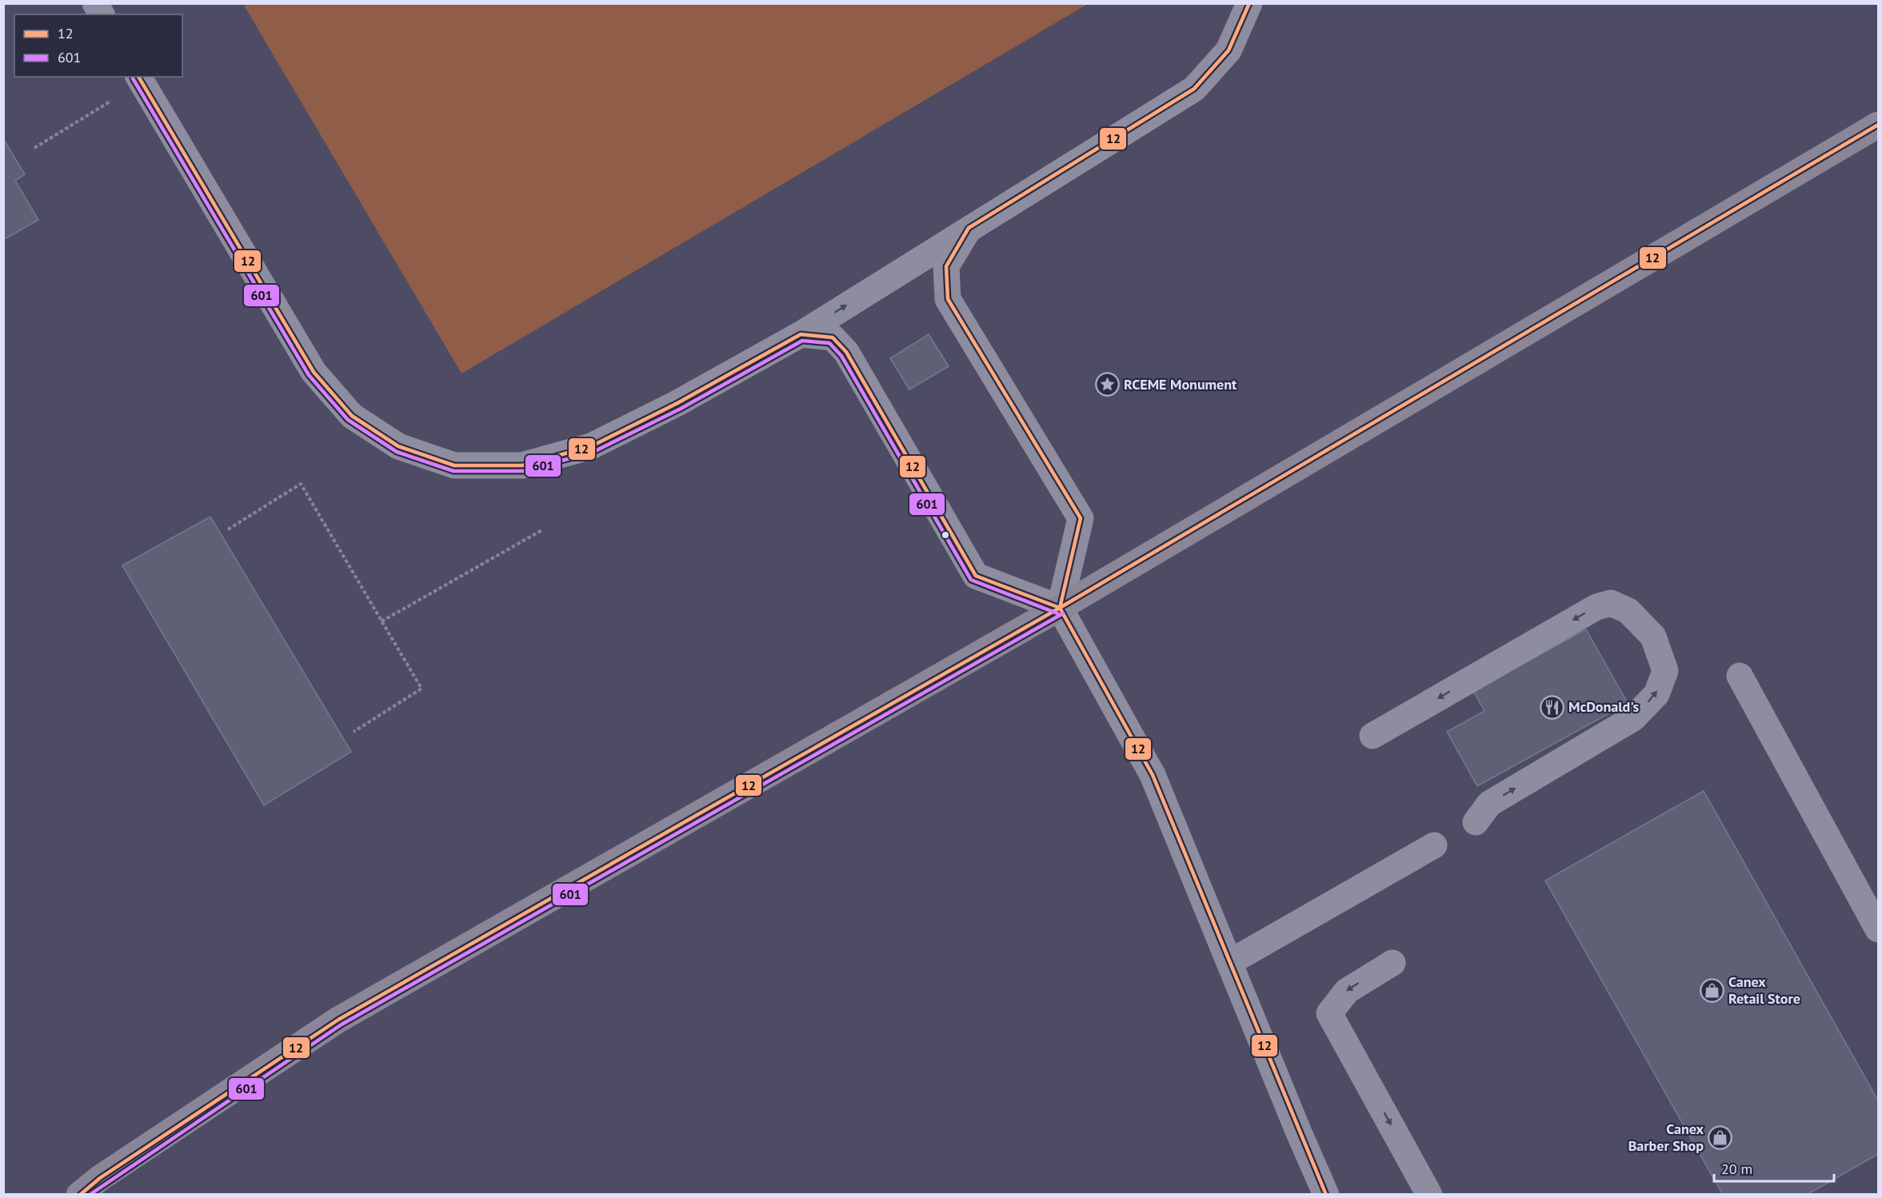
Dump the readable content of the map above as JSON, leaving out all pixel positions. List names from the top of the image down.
{
  "places": {
    "place": ["RCEME Monument"],
    "restaurant": ["McDonald's"],
    "shop": ["Canex Retail Store", "Canex Barber Shop"]
  },
  "lines": ["transit line 12", "transit line 601"],
  "legend": ["12", "601"],
  "scale_bar": "20 m"
}
